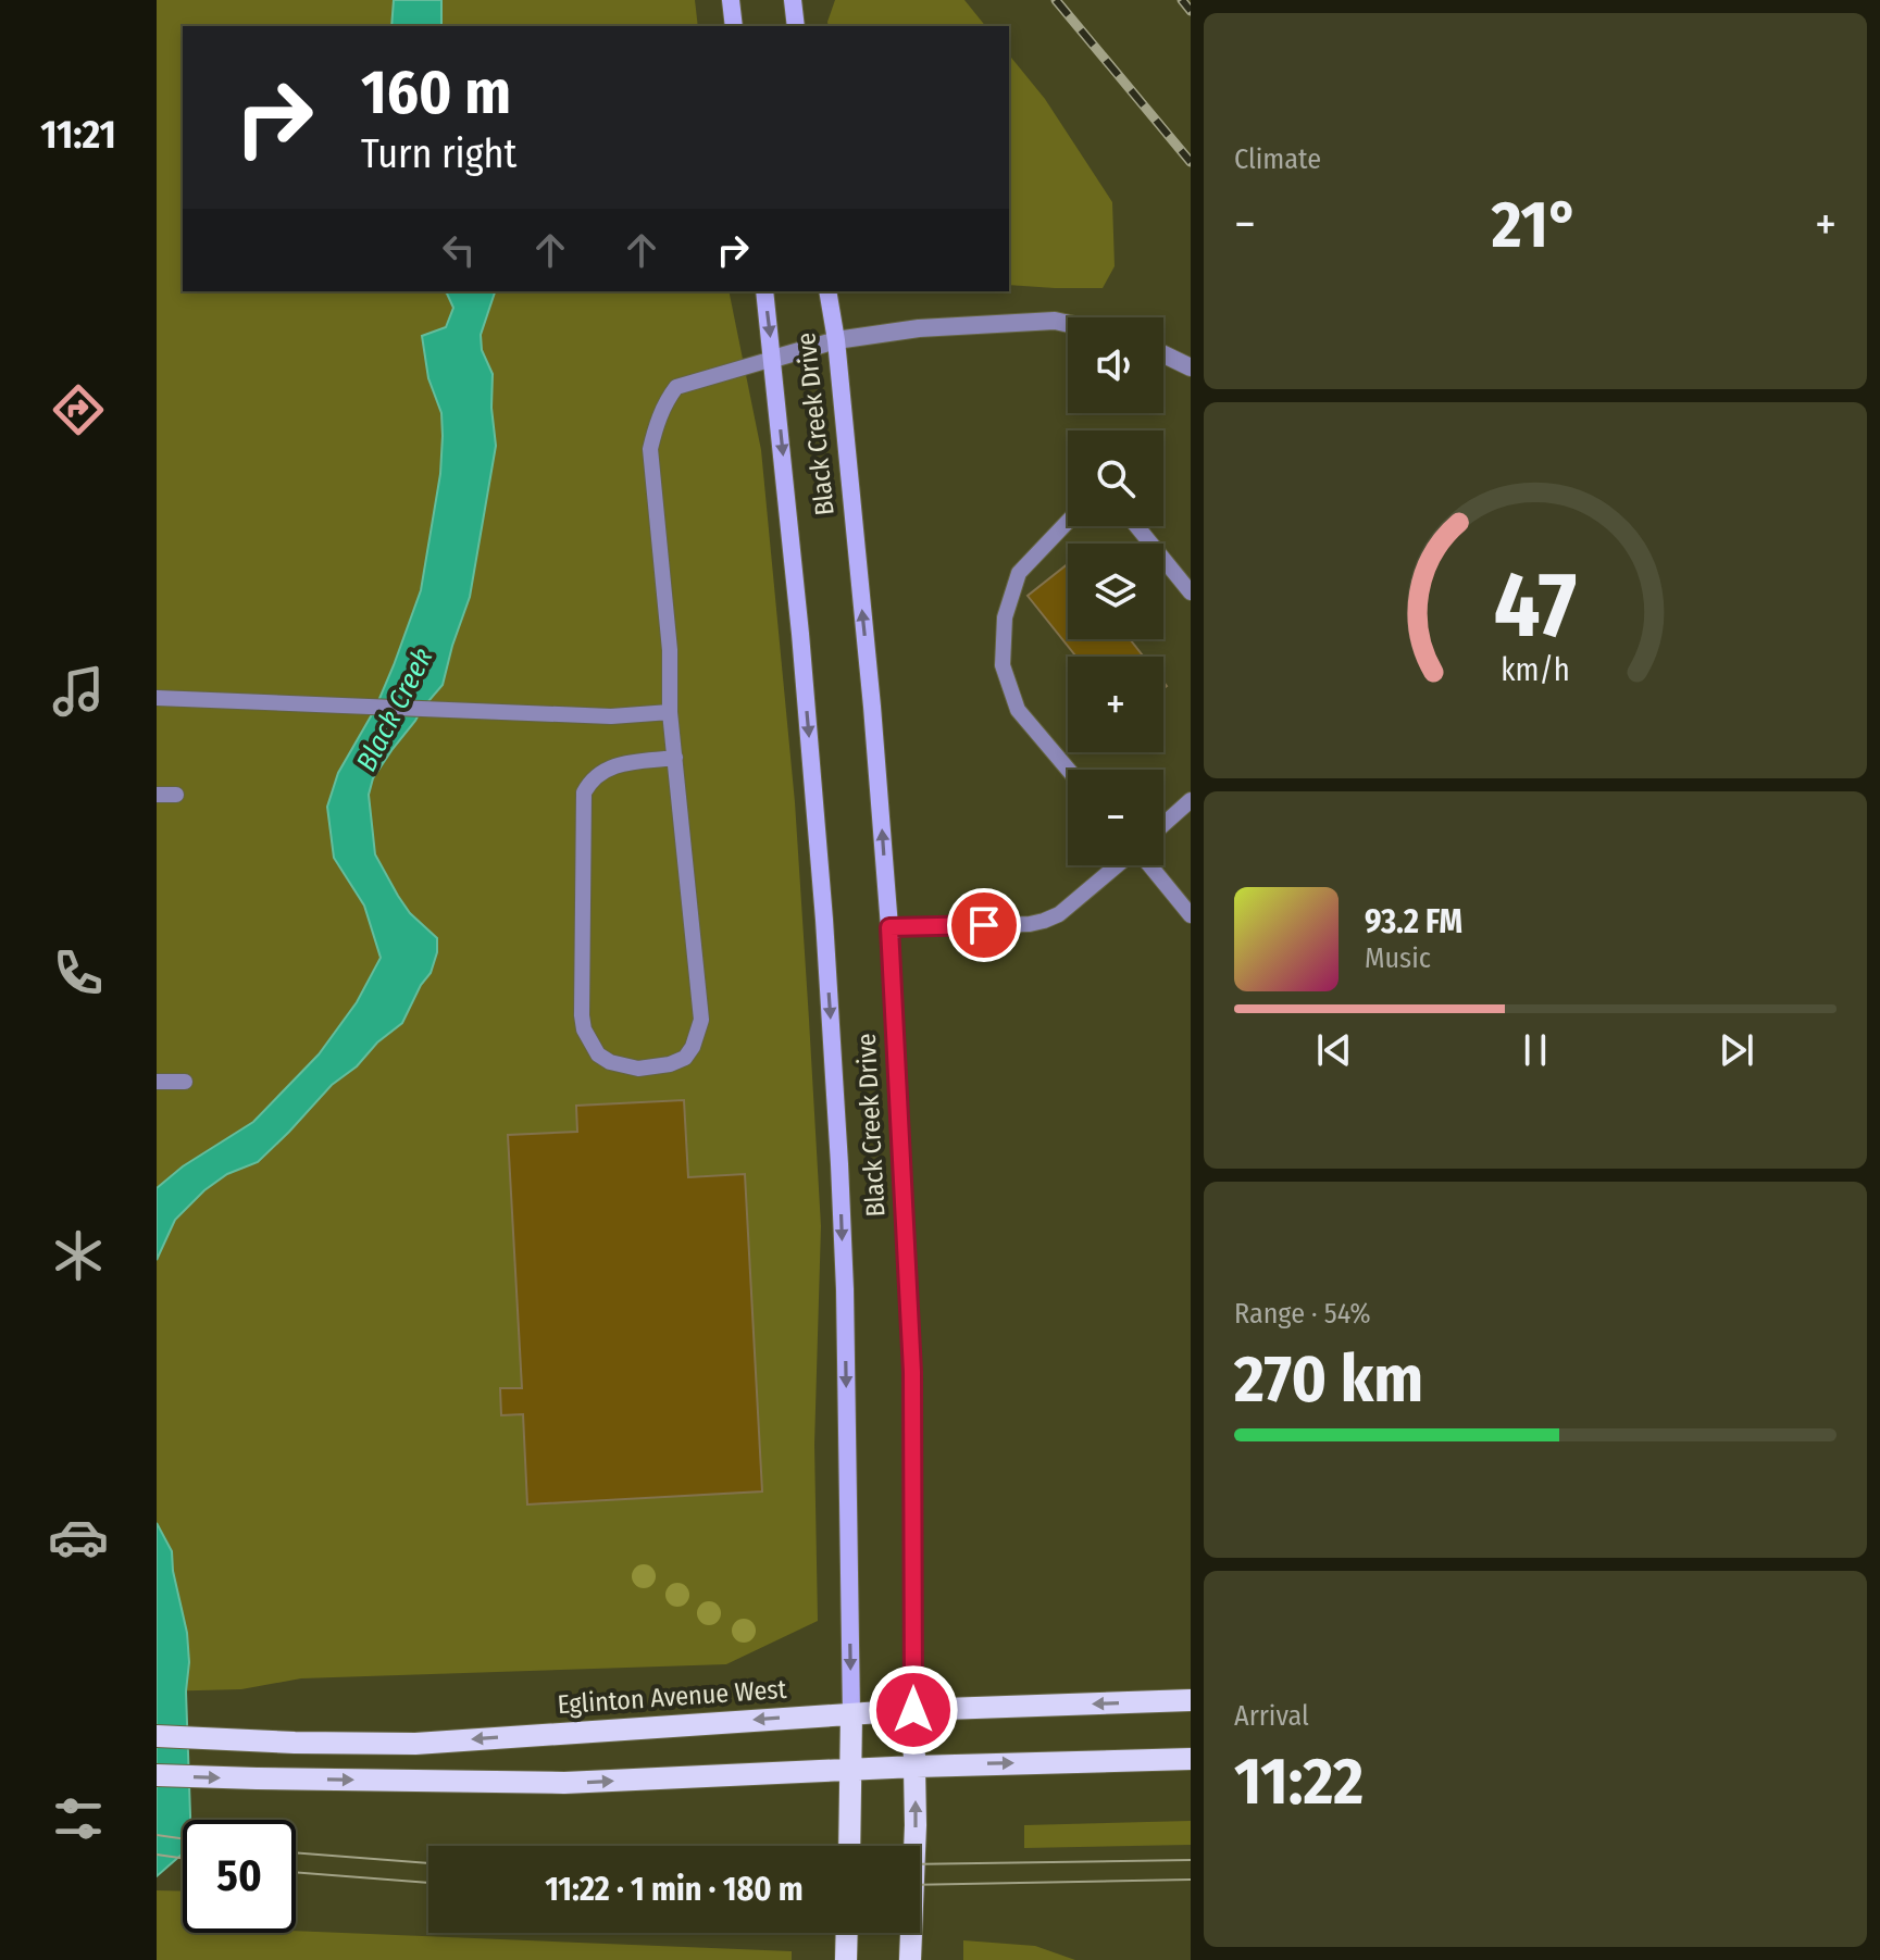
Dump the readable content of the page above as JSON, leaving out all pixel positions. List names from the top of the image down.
{
  "streets": {
    "main road": ["Black Creek Drive", "Eglinton Avenue West"]
  },
  "crossings": [
    ["Black Creek Drive", "Eglinton Avenue West"]
  ],
  "water": ["Black Creek"],
  "page": {
    "tabs": "11:21",
    "tile": [
      "Climate",
      ["Range · 54%", "270 km"],
      ["Arrival", "11:22"]
    ],
    "turn": ["160 m", "Turn right"],
    "heat": ["−", "21°", "+"],
    "map_buttons": ["+", "−"],
    "song": ["93.2 FM", "Music"],
    "limit": "50",
    "trip": "11:22 · 1 min · 180 m",
    "gauge": ["47", "km/h"]
  }
}
